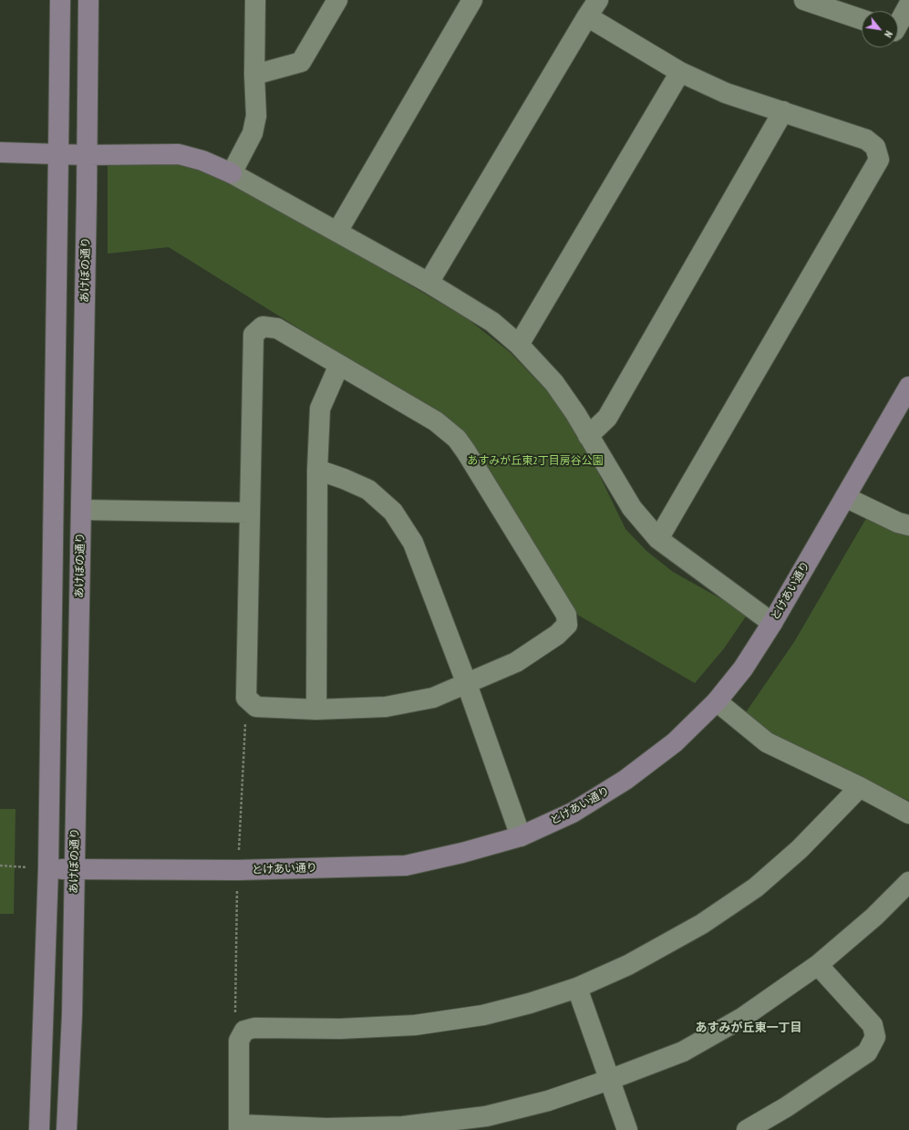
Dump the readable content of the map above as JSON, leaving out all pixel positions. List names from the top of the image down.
{
  "streets": {
    "street": ["あけぼの通り", "とけあい通り"]
  },
  "crossings": [
    ["あけぼの通り", "とけあい通り"]
  ],
  "districts": ["あすみが丘東一丁目"],
  "parks": ["あすみが丘東2丁目房谷公園"],
  "north": "bottom right"
}
